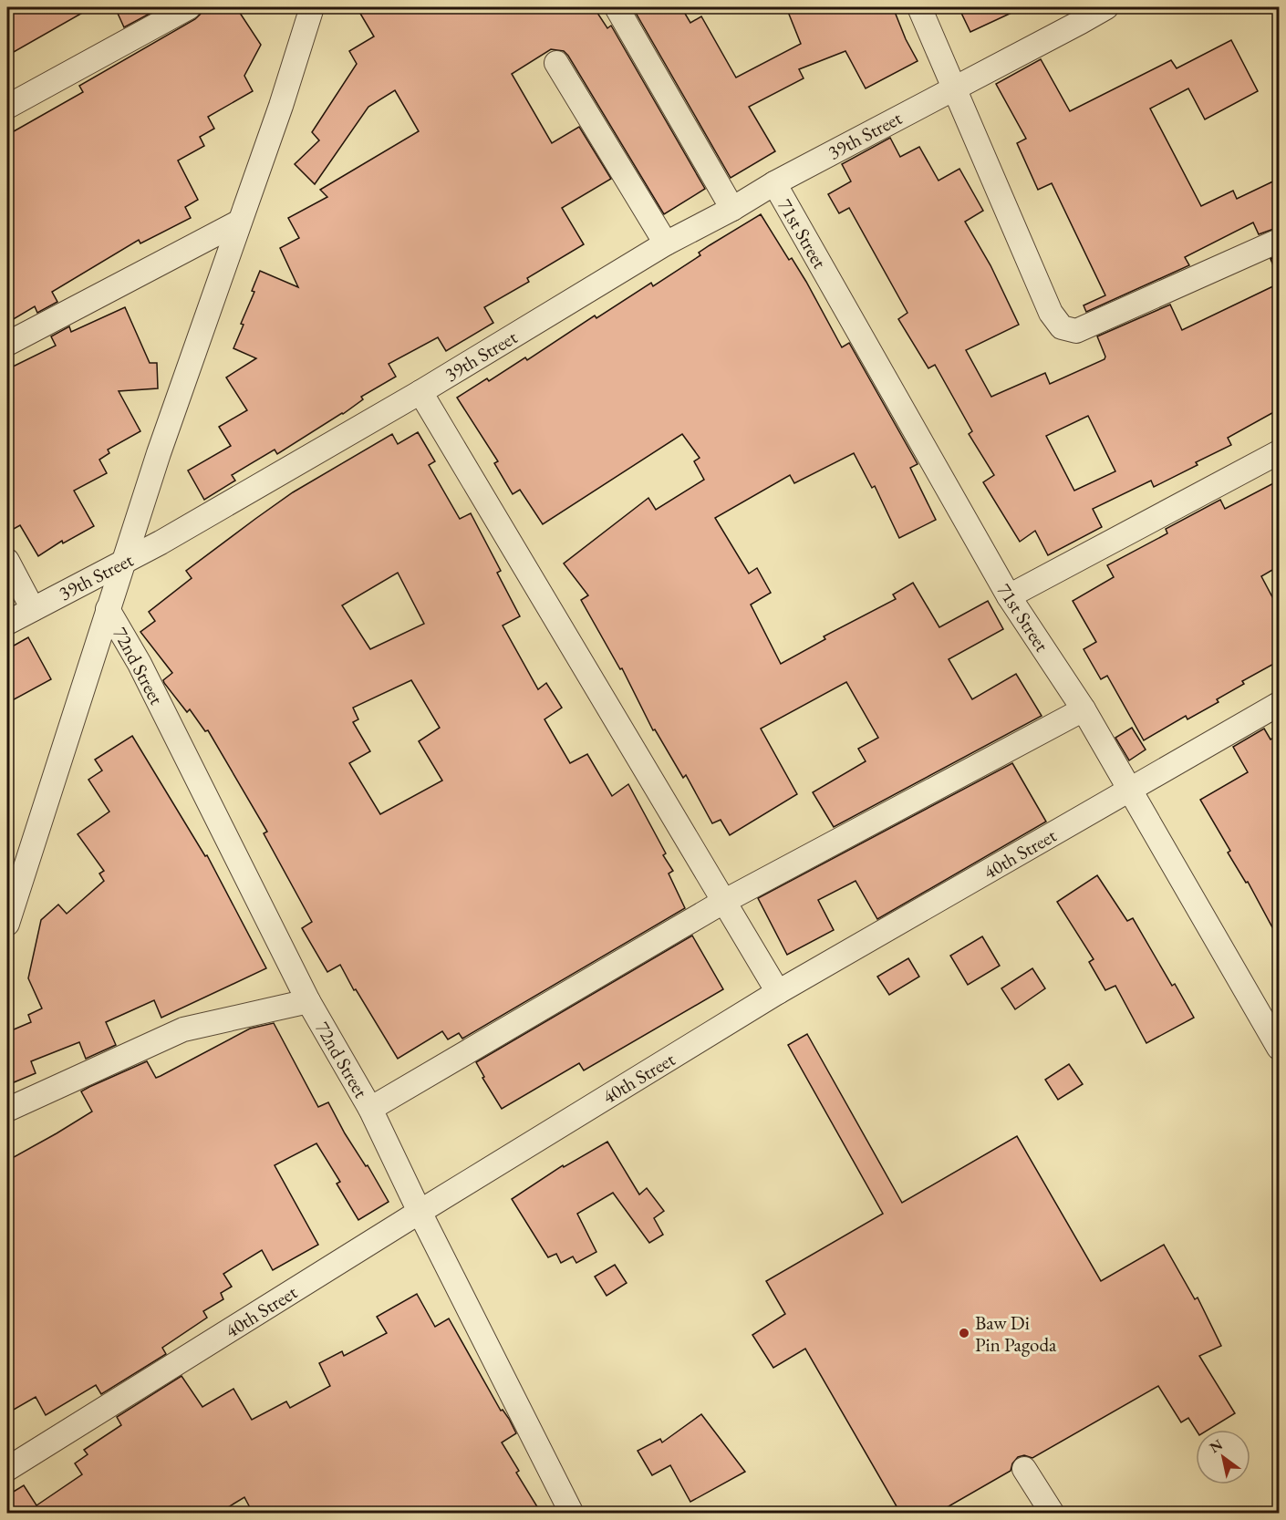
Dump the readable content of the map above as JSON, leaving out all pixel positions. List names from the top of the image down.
{
  "streets": {
    "street": [
      "39th Street",
      "71st Street",
      "72nd Street",
      "40th Street"
    ]
  },
  "crossings": [
    ["39th Street", "71st Street"],
    ["71st Street", "40th Street"],
    ["72nd Street", "40th Street"]
  ],
  "places": ["Baw Di Pin Pagoda"],
  "north": "top left"
}
